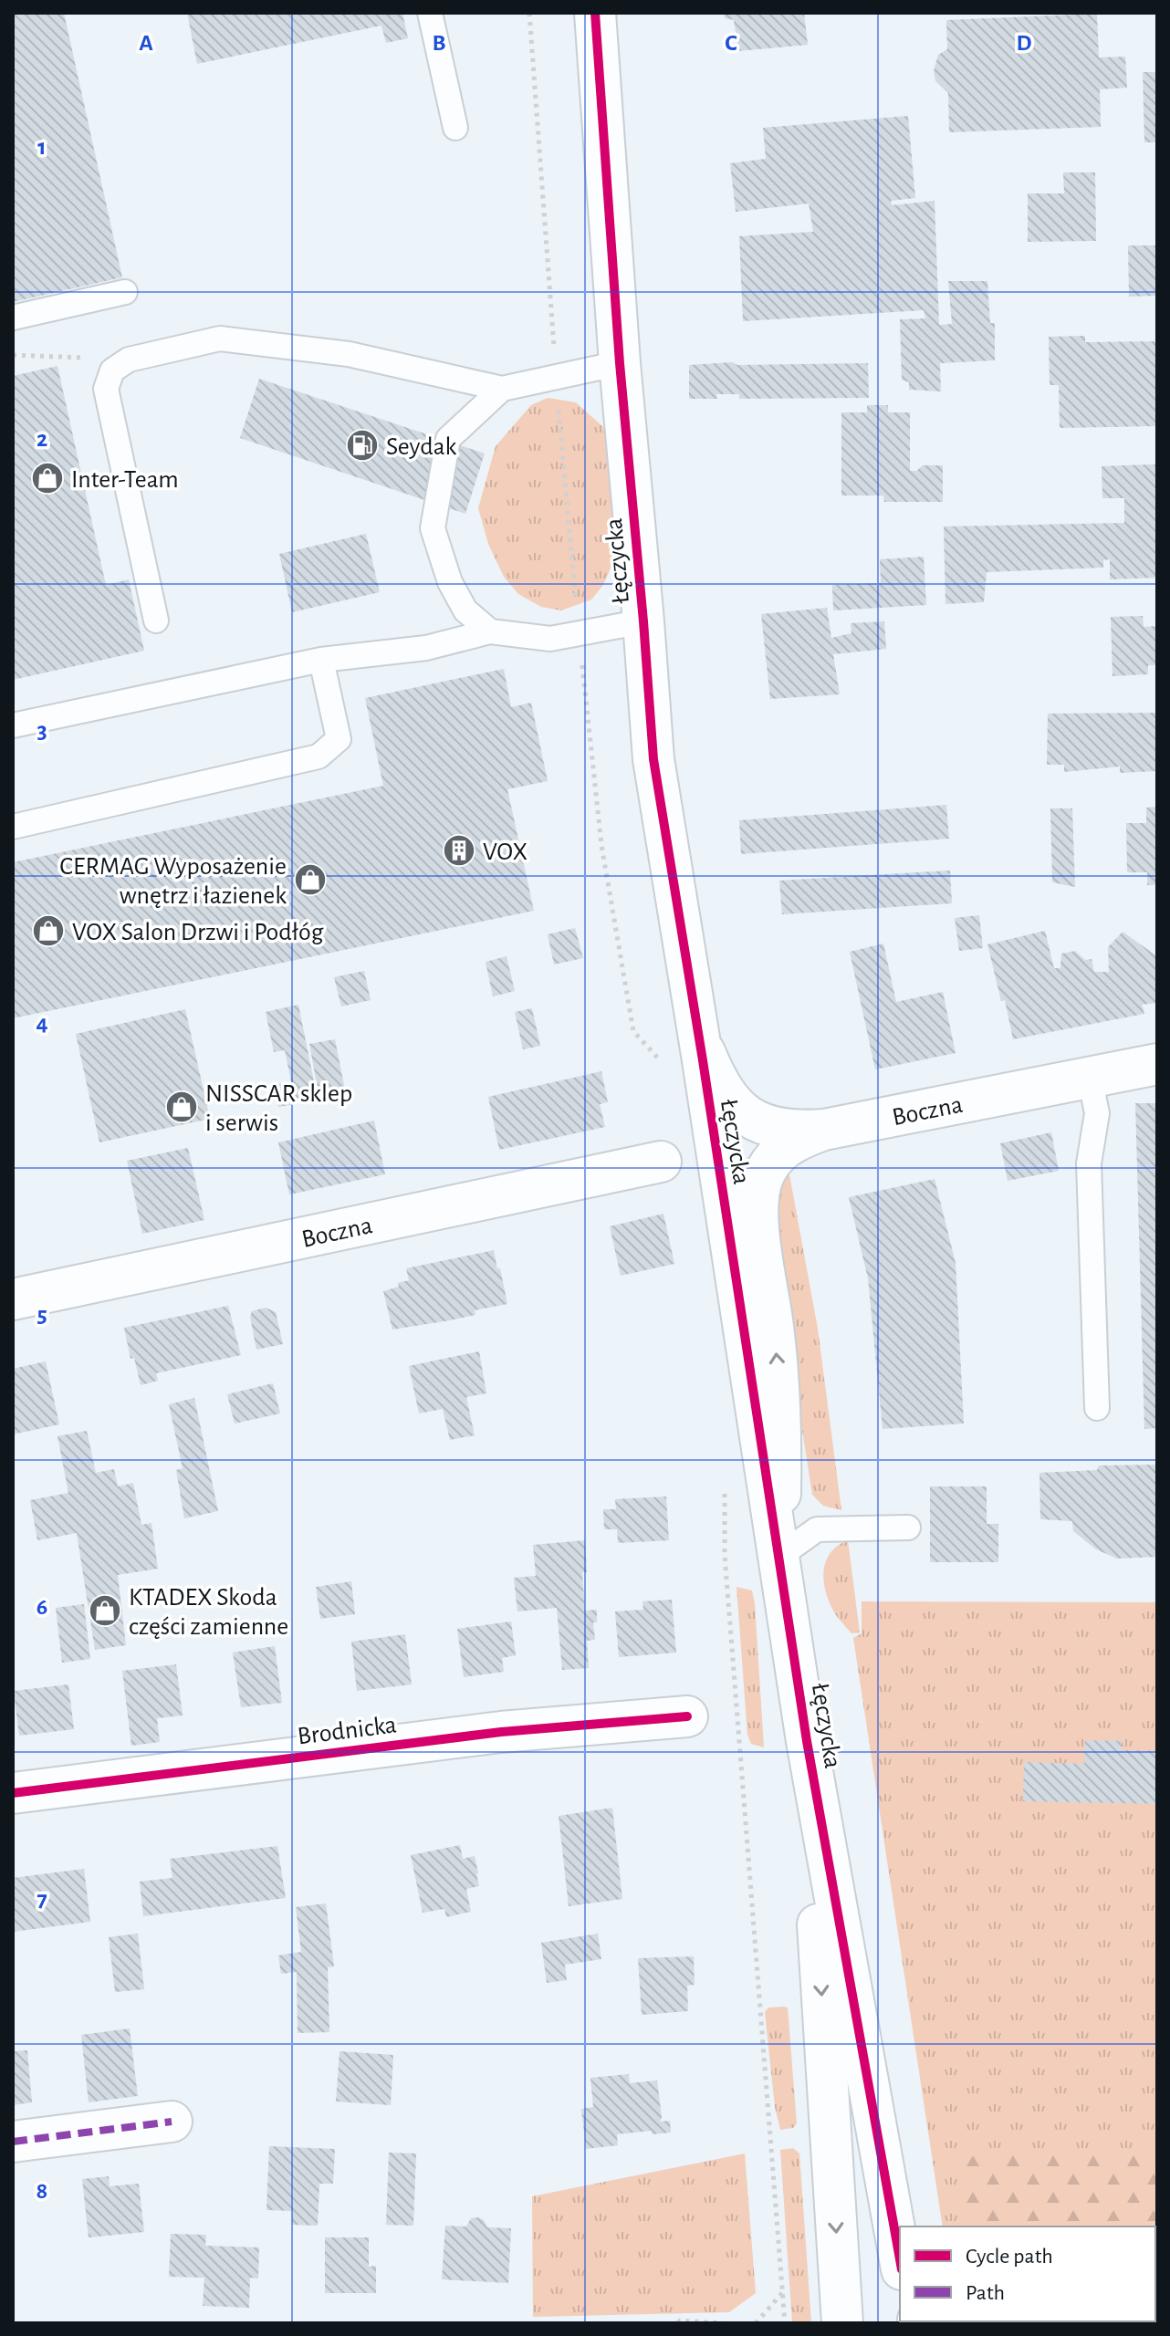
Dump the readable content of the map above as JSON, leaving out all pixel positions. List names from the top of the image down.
{
  "streets": {
    "street": ["Łęczycka", "Boczna", "Brodnicka"]
  },
  "crossings": [
    ["Łęczycka", "Boczna"]
  ],
  "places": {
    "fuel station": ["Seydak"],
    "shop": [
      "Inter-Team",
      "CERMAG Wyposażenie wnętrz i łazienek",
      "VOX Salon Drzwi i Podłóg",
      "NISSCAR sklep i serwis",
      "KTADEX Skoda części zamienne"
    ],
    "building": ["VOX"]
  },
  "legend": ["Cycle path", "Path"],
  "grid": {
    "columns": [
      "A",
      "B",
      "C",
      "D"
    ],
    "rows": [
      "1",
      "2",
      "3",
      "4",
      "5",
      "6",
      "7",
      "8"
    ]
  }
}
